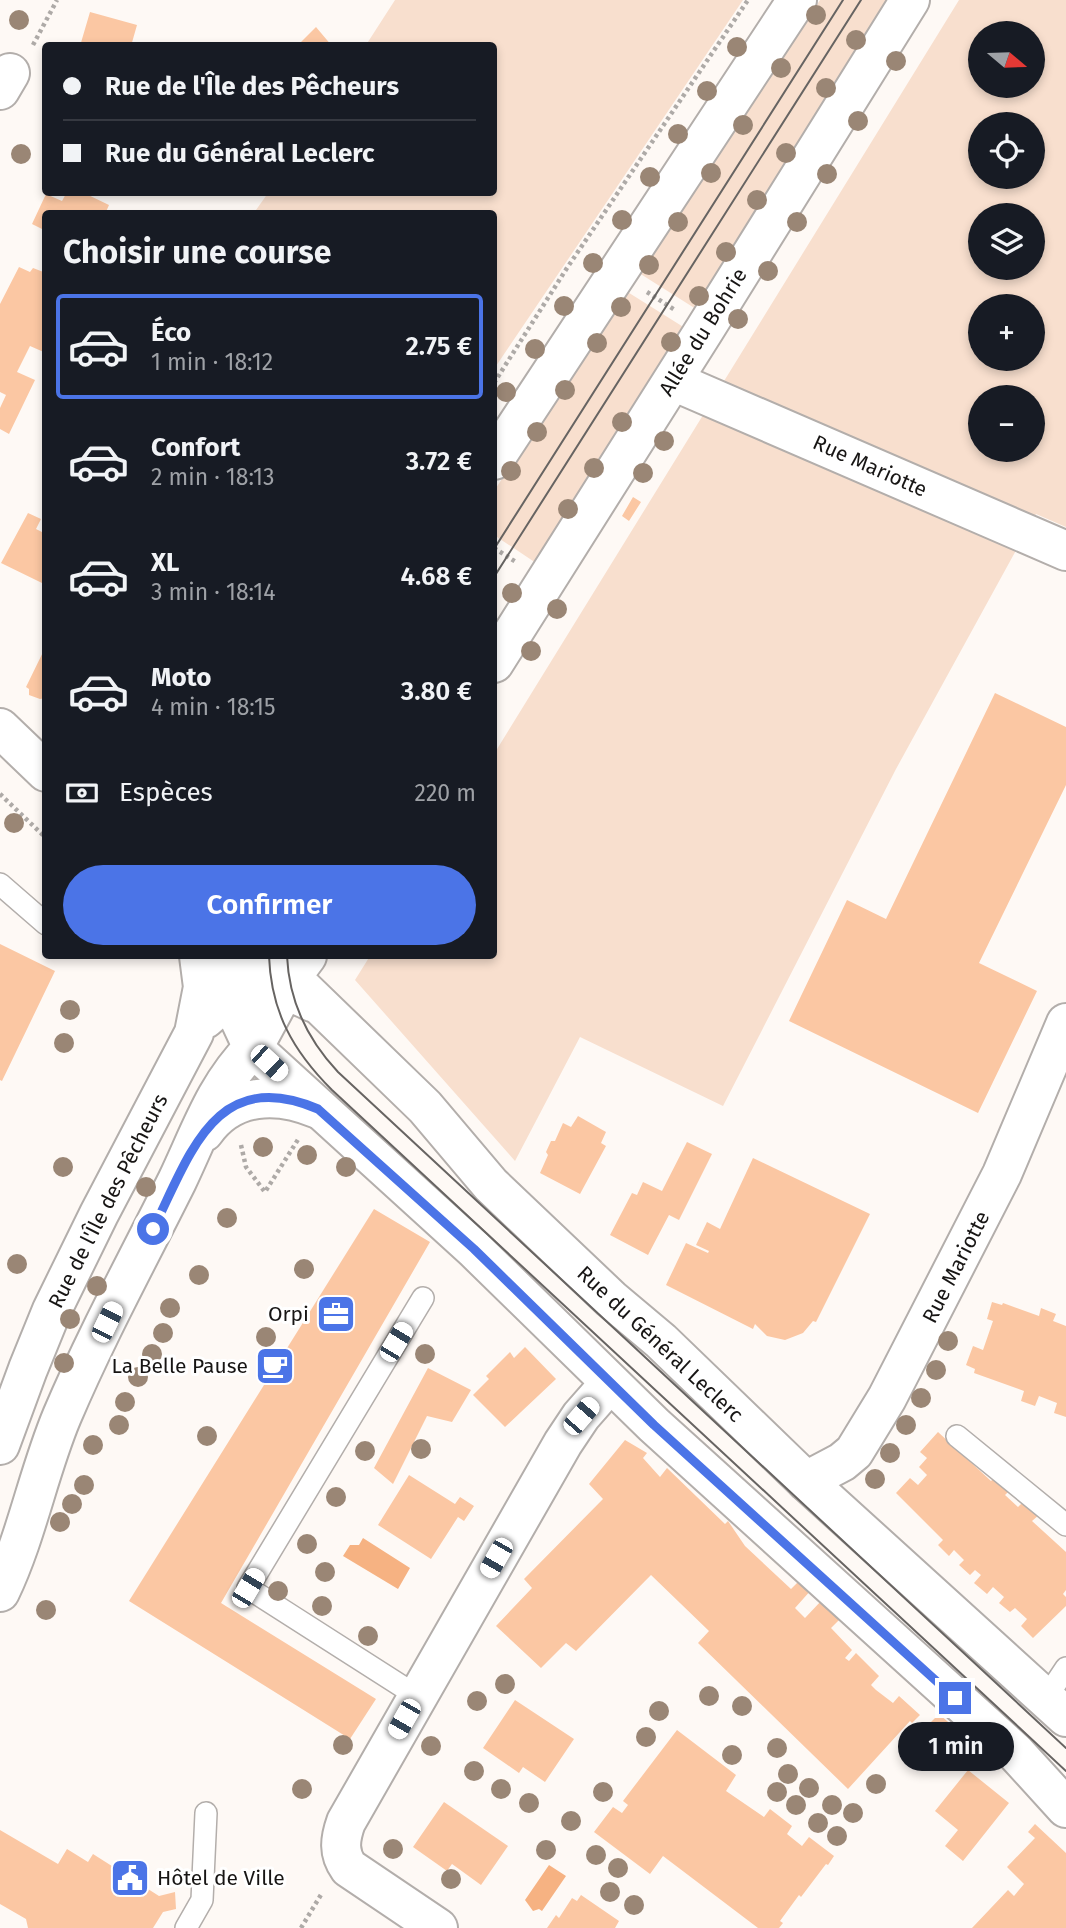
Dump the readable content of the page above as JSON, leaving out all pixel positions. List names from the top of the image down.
{
  "streets": {
    "main road": [
      "Allée du Bohrie",
      "Rue Mariotte",
      "Rue de l'Île des Pêcheurs",
      "Rue du Général Leclerc"
    ]
  },
  "crossings": [
    ["Allée du Bohrie", "Rue Mariotte"],
    ["Rue Mariotte", "Rue du Général Leclerc"]
  ],
  "places": {
    "office": ["Orpi"],
    "cafe": ["La Belle Pause"],
    "public building": ["Hôtel de Ville"]
  },
  "north": "right",
  "page": {
    "map_buttons": ["+", "−"],
    "banner": ["Rue de l'Île des Pêcheurs", "Rue du Général Leclerc"],
    "heading": "Choisir une course",
    "list": [
      {
        "name": "Éco",
        "note": "1 min · 18:12",
        "value": "2.75 €"
      },
      {
        "name": "Confort",
        "note": "2 min · 18:13",
        "value": "3.72 €"
      },
      {
        "name": "XL",
        "note": "3 min · 18:14",
        "value": "4.68 €"
      },
      {
        "name": "Moto",
        "note": "4 min · 18:15",
        "value": "3.80 €"
      }
    ],
    "pay": ["Espèces", "220 m"],
    "buttons": "Confirmer",
    "bubble": "1 min"
  }
}
